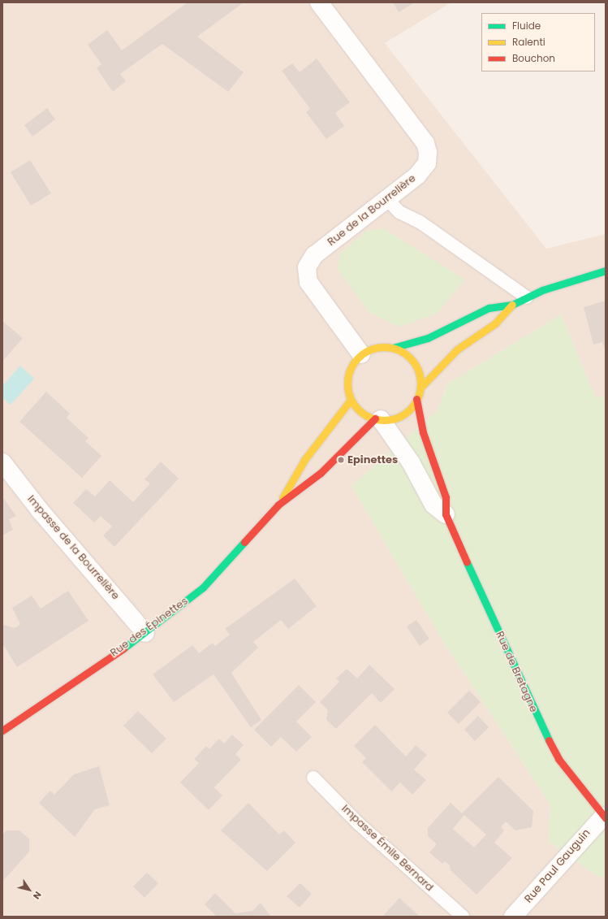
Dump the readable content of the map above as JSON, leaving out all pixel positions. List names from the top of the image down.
{
  "streets": {
    "street": [
      "Rue de la Bourrelière",
      "Impasse de la Bourrelière",
      "Rue des Épinettes",
      "Rue de Bretagne",
      "Rue Paul Gauguin"
    ],
    "lane": ["Impasse Émile Bernard"]
  },
  "crossings": [
    ["Rue de la Bourrelière", "Rue des Épinettes"],
    ["Rue de la Bourrelière", "Rue de Bretagne"],
    ["Impasse de la Bourrelière", "Rue des Épinettes"],
    ["Rue des Épinettes", "Rue de Bretagne"],
    ["Rue de Bretagne", "Rue Paul Gauguin"]
  ],
  "places": ["Epinettes"],
  "legend": ["Fluide", "Ralenti", "Bouchon"],
  "north": "bottom right"
}
